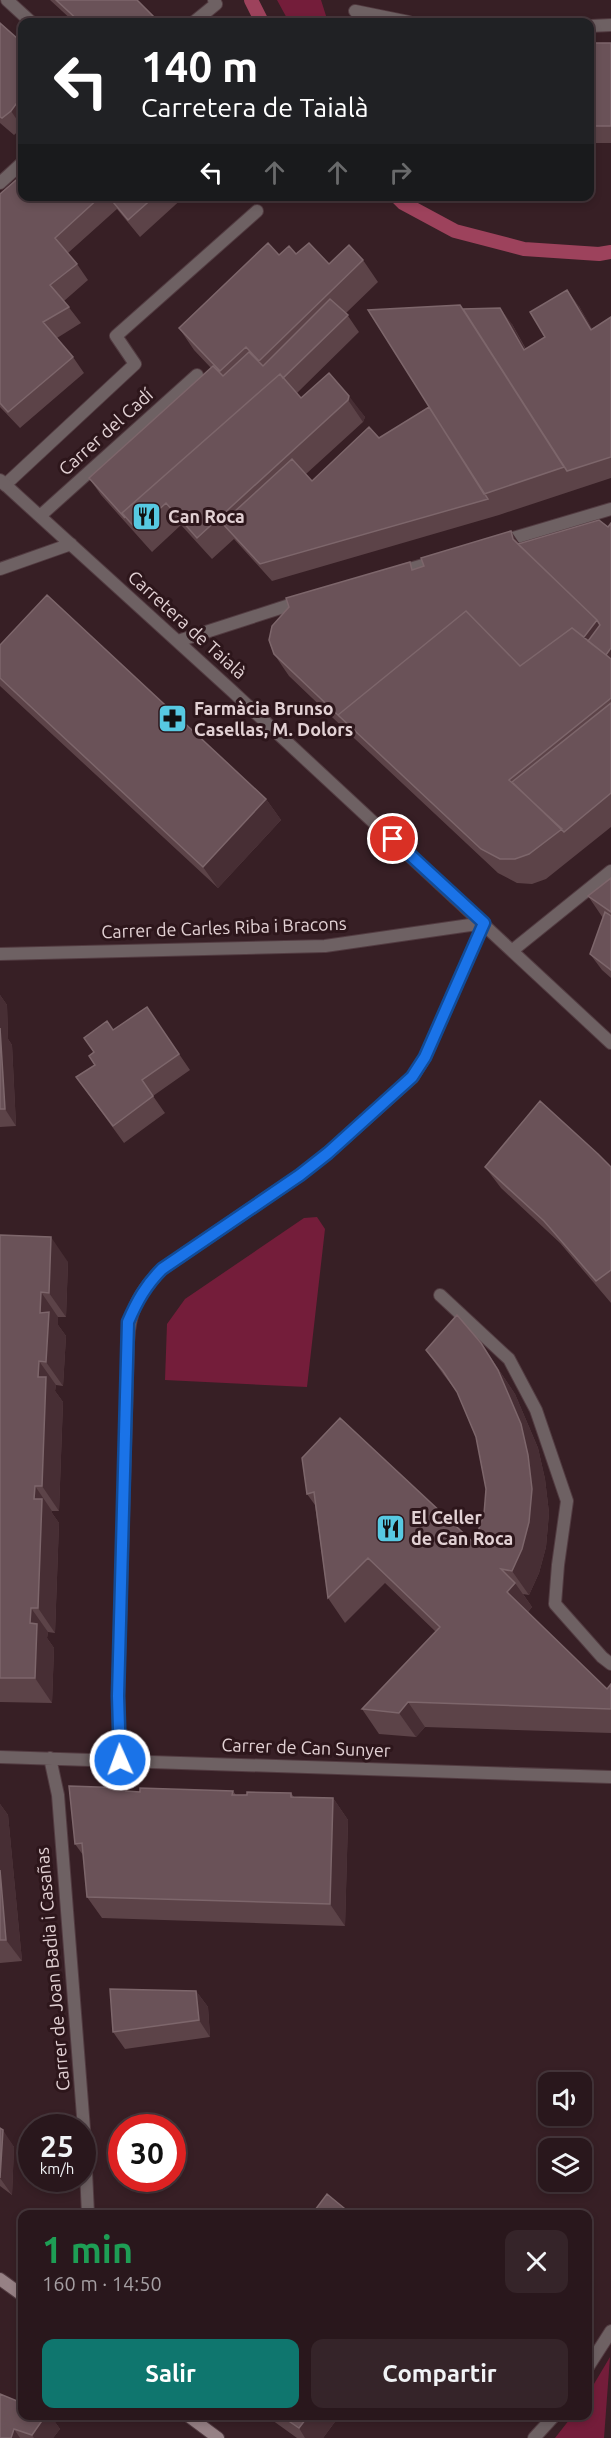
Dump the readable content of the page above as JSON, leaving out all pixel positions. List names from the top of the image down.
{
  "streets": {
    "street": [
      "Carrer del Cadí",
      "Carretera de Taialà",
      "Carrer de Carles Riba i Bracons",
      "Carrer de Can Sunyer",
      "Carrer de Joan Badia i Casañas"
    ]
  },
  "crossings": [
    ["Carrer del Cadí", "Carretera de Taialà"],
    ["Carretera de Taialà", "Carrer de Carles Riba i Bracons"],
    ["Carrer de Can Sunyer", "Carrer de Joan Badia i Casañas"]
  ],
  "places": {
    "restaurant": ["Can Roca", "El Celler de Can Roca"],
    "pharmacy": ["Farmàcia Brunso Casellas, M. Dolors"]
  },
  "page": {
    "turn": ["140 m", "Carretera de Taialà"],
    "speed": "25 km/h",
    "limit": "30",
    "heading": ["1 min", "160 m · 14:50"],
    "buttons": ["Salir", "Compartir"]
  }
}
